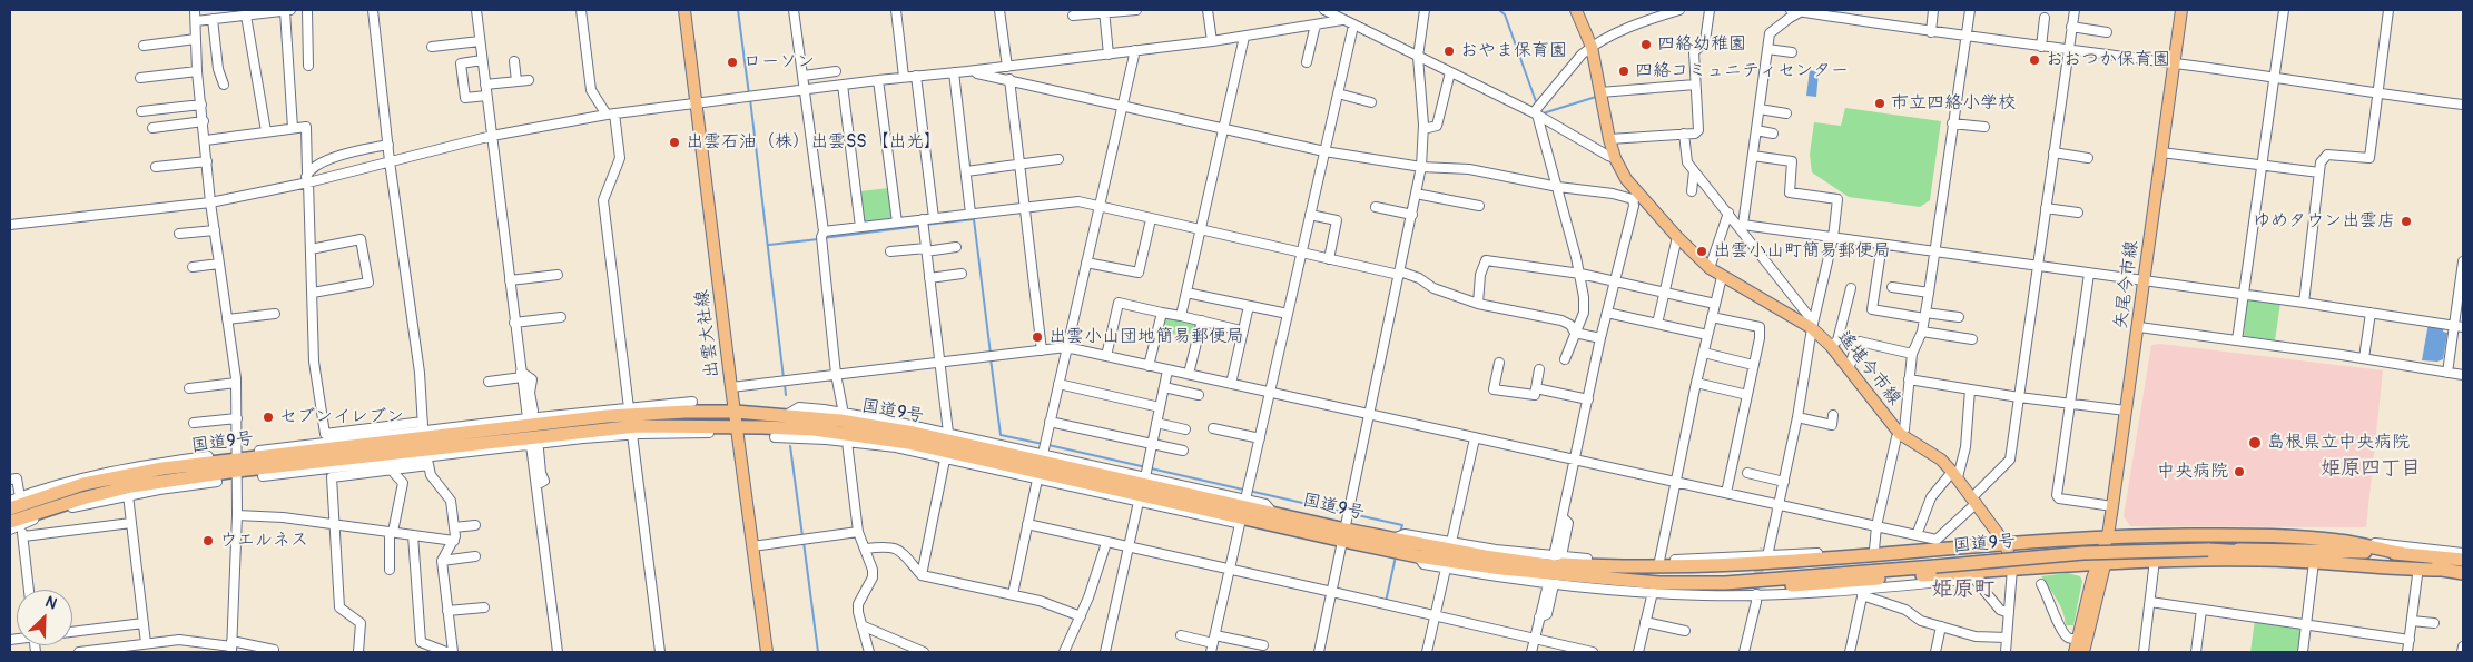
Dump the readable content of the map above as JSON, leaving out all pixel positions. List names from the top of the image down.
{
  "streets": {
    "highway": ["国道9号"],
    "main road": ["矢尾今市線", "出雲大社線", "遙堪今市線"]
  },
  "crossings": [
    ["出雲大社線", "国道9号"],
    ["遙堪今市線", "国道9号"]
  ],
  "districts": ["姫原四丁目", "姫原町"],
  "places": [
    "四絡幼稚園",
    "おやま保育園",
    "おおつか保育園",
    "ローソン",
    "四絡コミュニティセンター",
    "市立四絡小学校",
    "出雲石油（株）出雲SS 【出光】",
    "ゆめタウン出雲店",
    "出雲小山町簡易郵便局",
    "出雲小山団地簡易郵便局",
    "セブンイレブン",
    "島根県立中央病院",
    "中央病院",
    "ウエルネス"
  ],
  "north": "top right"
}
